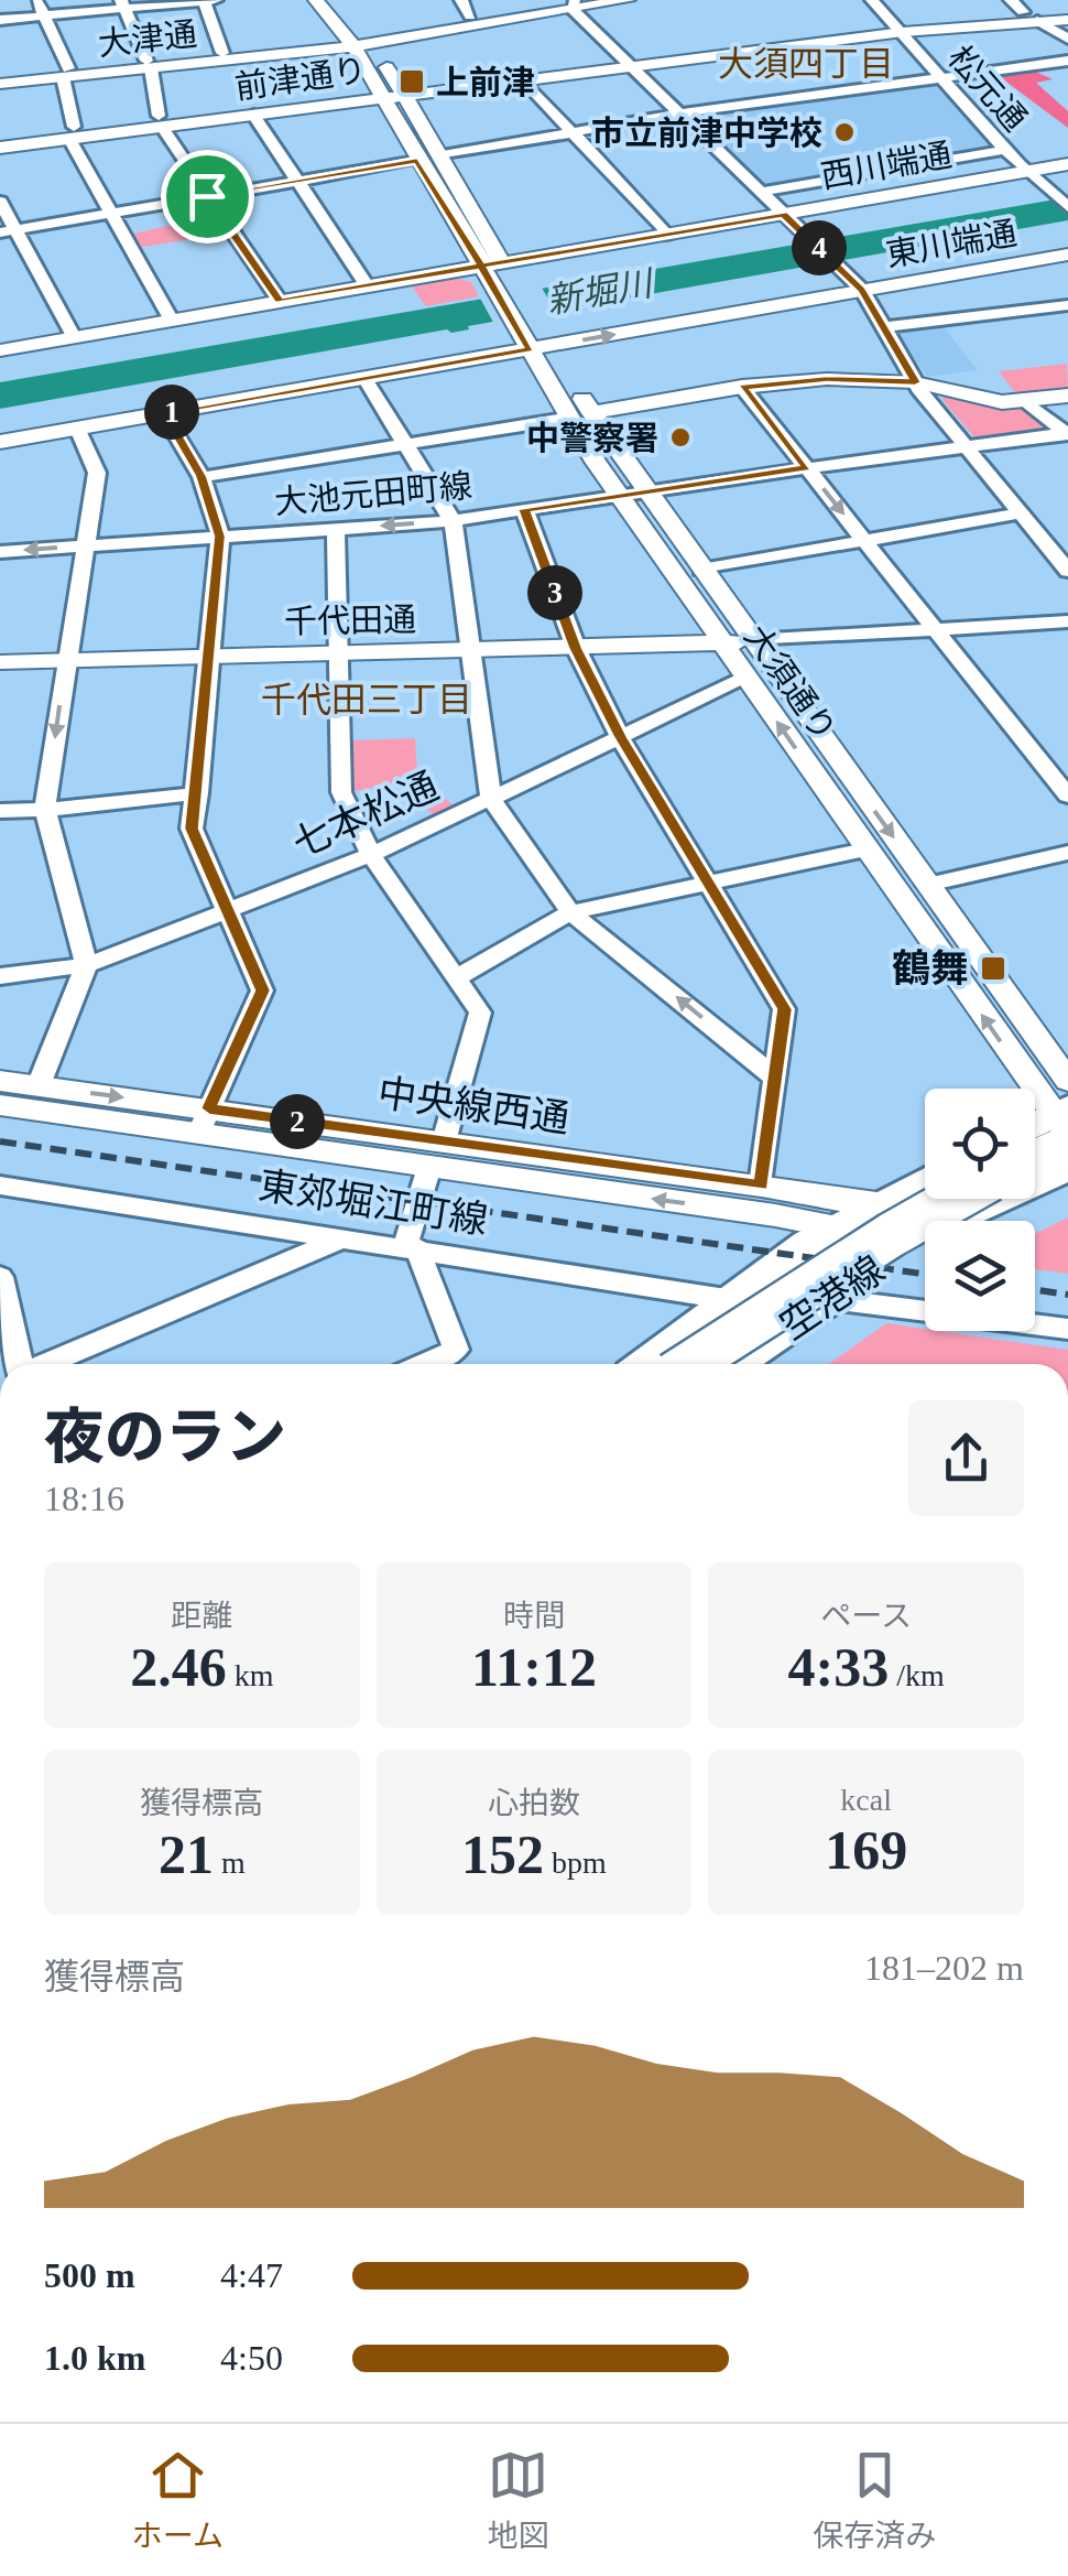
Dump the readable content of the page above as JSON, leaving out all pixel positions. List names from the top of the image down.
{
  "streets": {
    "main road": ["空港線"],
    "street": [
      "大津通",
      "前津通り",
      "松元通",
      "西川端通",
      "東川端通",
      "大池元田町線",
      "千代田通",
      "大須通り",
      "七本松通",
      "中央線西通",
      "東郊堀江町線"
    ]
  },
  "crossings": [
    ["前津通り", "松元通"],
    ["松元通", "西川端通"],
    ["西川端通", "大須通り"],
    ["東川端通", "大須通り"],
    ["大池元田町線", "大須通り"],
    ["千代田通", "大須通り"],
    ["大須通り", "七本松通"],
    ["中央線西通", "空港線"],
    ["東郊堀江町線", "空港線"]
  ],
  "districts": ["大須四丁目", "千代田三丁目"],
  "water": ["新堀川"],
  "places": {
    "transit": ["上前津", "鶴舞"],
    "other": ["市立前津中学校", "中警察署"]
  },
  "page": {
    "pins": [
      "4",
      "1",
      "3",
      "2"
    ],
    "heading": ["夜のラン", "18:16"],
    "stats": [
      ["距離", "2.46 km"],
      ["時間", "11:12"],
      ["ペース", "4:33 /km"],
      ["獲得標高", "21 m"],
      ["心拍数", "152 bpm"],
      ["kcal", "169"]
    ],
    "chart": ["獲得標高", "181–202 m"],
    "list": [
      {
        "name": "500 m",
        "note": "4:47"
      },
      {
        "name": "1.0 km",
        "note": "4:50"
      }
    ],
    "tabs": ["ホーム", "地図", "保存済み"]
  }
}
